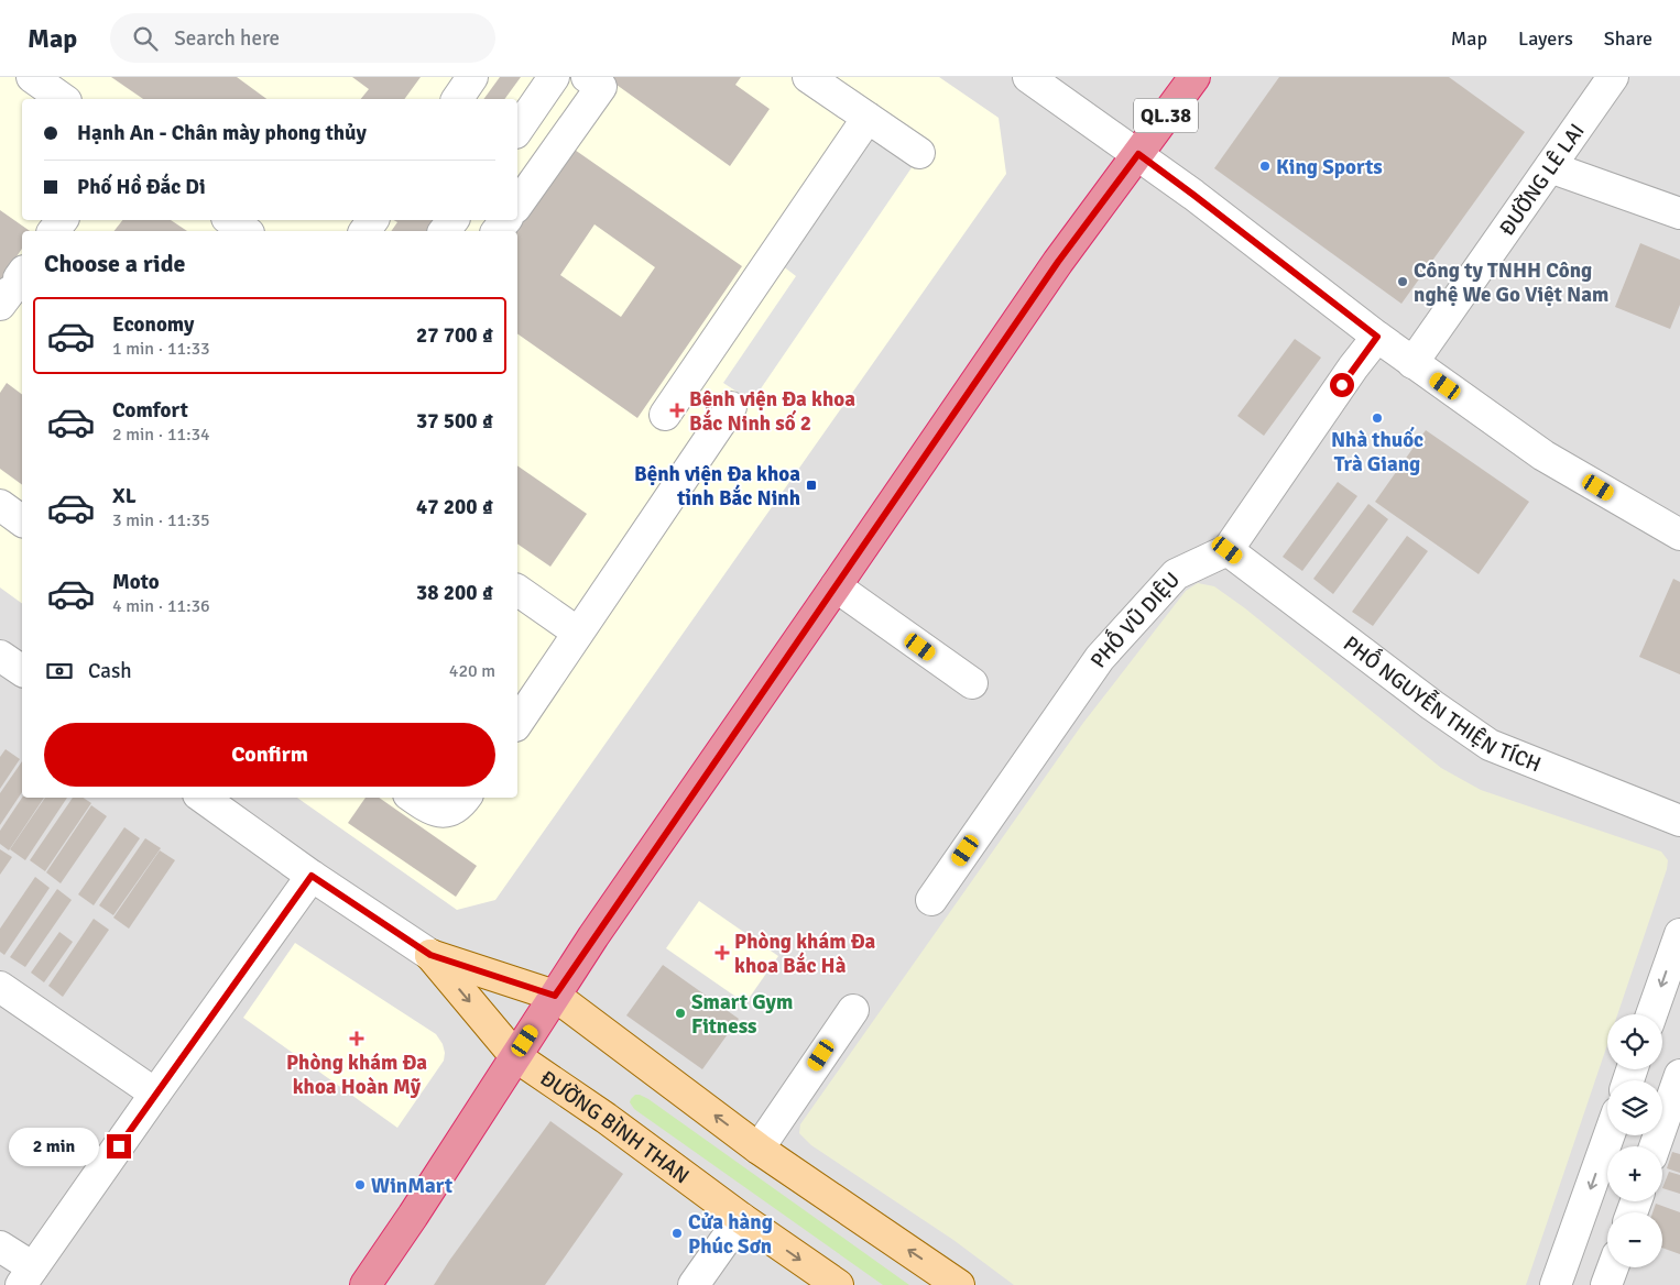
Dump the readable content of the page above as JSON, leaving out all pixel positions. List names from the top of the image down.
{
  "streets": {
    "highway": ["QL.38"],
    "main road": ["ĐƯỜNG BÌNH THAN"],
    "street": ["ĐƯỜNG LÊ LAI", "PHỐ VŨ DIỆU", "PHỐ NGUYỄN THIỆN TÍCH"]
  },
  "crossings": [
    ["QL.38", "ĐƯỜNG BÌNH THAN"],
    ["PHỐ VŨ DIỆU", "PHỐ NGUYỄN THIỆN TÍCH"]
  ],
  "places": {
    "other": [
      "King Sports",
      "Công ty TNHH Công nghệ We Go Việt Nam",
      "Nhà thuốc Trà Giang",
      "Smart Gym Fitness",
      "WinMart",
      "Cửa hàng Phúc Sơn"
    ],
    "health": ["Bệnh viện Đa khoa Bắc Ninh số 2", "Phòng khám Đa khoa Bắc Hà", "Phòng khám Đa khoa Hoàn Mỹ"],
    "transit": ["Bệnh viện Đa khoa tỉnh Bắc Ninh"]
  },
  "page": {
    "header": "Map",
    "search": "Search here",
    "nav": ["Map", "Layers", "Share"],
    "banner": ["Hạnh An - Chân mày phong thủy", "Phố Hồ Đắc Di"],
    "heading": "Choose a ride",
    "list": [
      {
        "name": "Economy",
        "note": "1 min · 11:33",
        "value": "27 700 ₫"
      },
      {
        "name": "Comfort",
        "note": "2 min · 11:34",
        "value": "37 500 ₫"
      },
      {
        "name": "XL",
        "note": "3 min · 11:35",
        "value": "47 200 ₫"
      },
      {
        "name": "Moto",
        "note": "4 min · 11:36",
        "value": "38 200 ₫"
      }
    ],
    "pay": ["Cash", "420 m"],
    "buttons": "Confirm",
    "map_buttons": ["+", "−"],
    "bubble": "2 min"
  }
}
